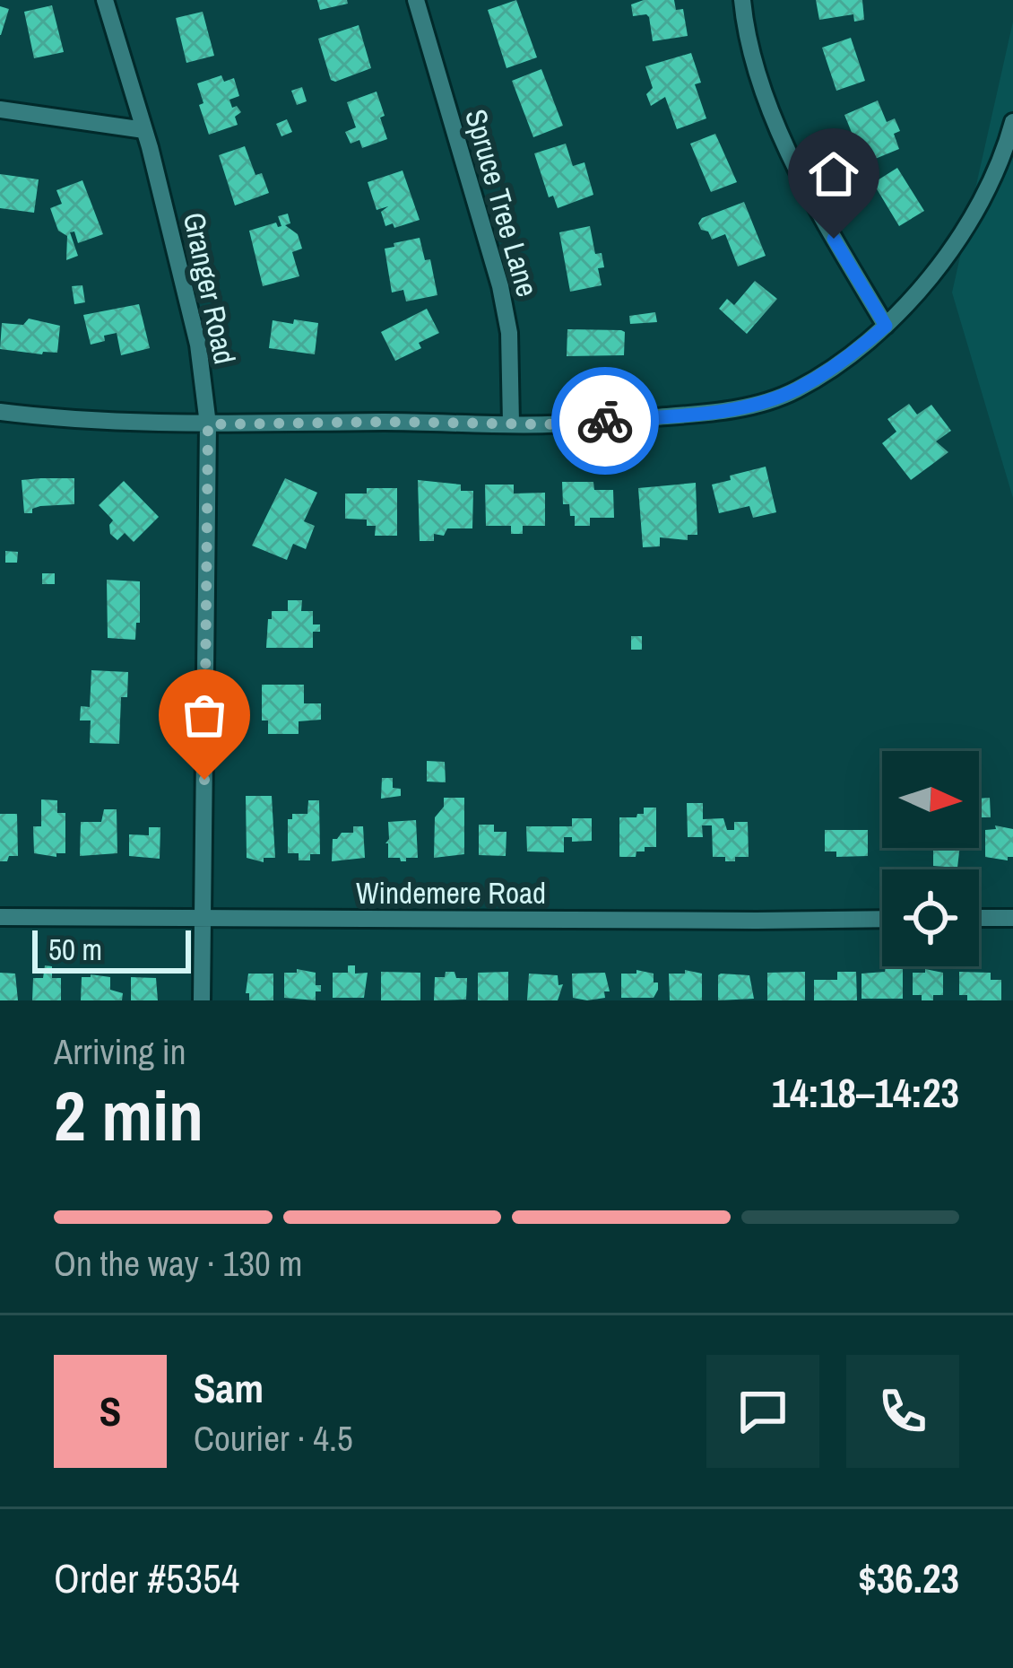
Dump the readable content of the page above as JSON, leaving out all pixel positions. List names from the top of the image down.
{
  "streets": {
    "street": ["Spruce Tree Lane", "Granger Road", "Windemere Road"]
  },
  "crossings": [
    ["Granger Road", "Windemere Road"]
  ],
  "scale_bar": "50 m",
  "north": "right",
  "page": {
    "scale": "50 m",
    "heading": ["2 min", "Arriving in", "14:18–14:23"],
    "panel": [
      "Sam",
      "Courier · 4.5",
      "Order #5354",
      "$36.23"
    ],
    "bar": "On the way · 130 m",
    "round": "S"
  }
}
